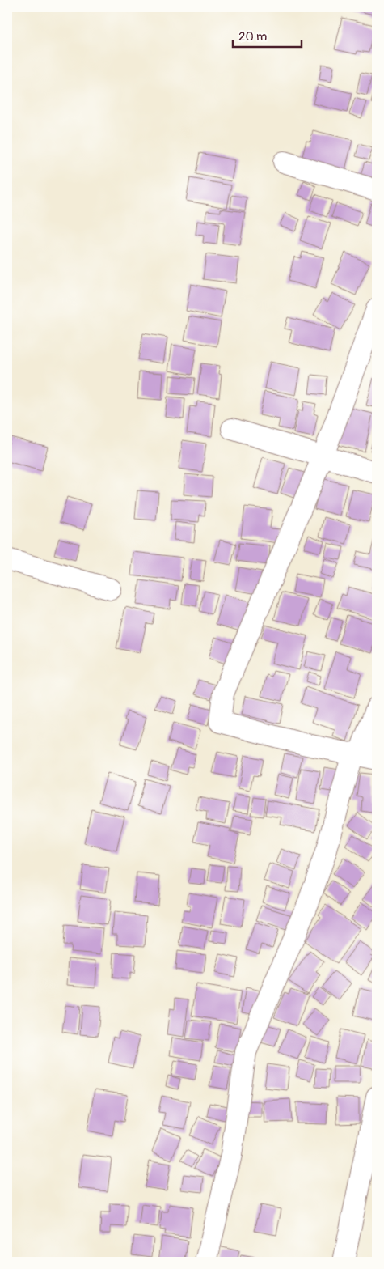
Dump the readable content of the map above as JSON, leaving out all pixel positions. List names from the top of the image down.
{
  "scale_bar": "20 m"
}
